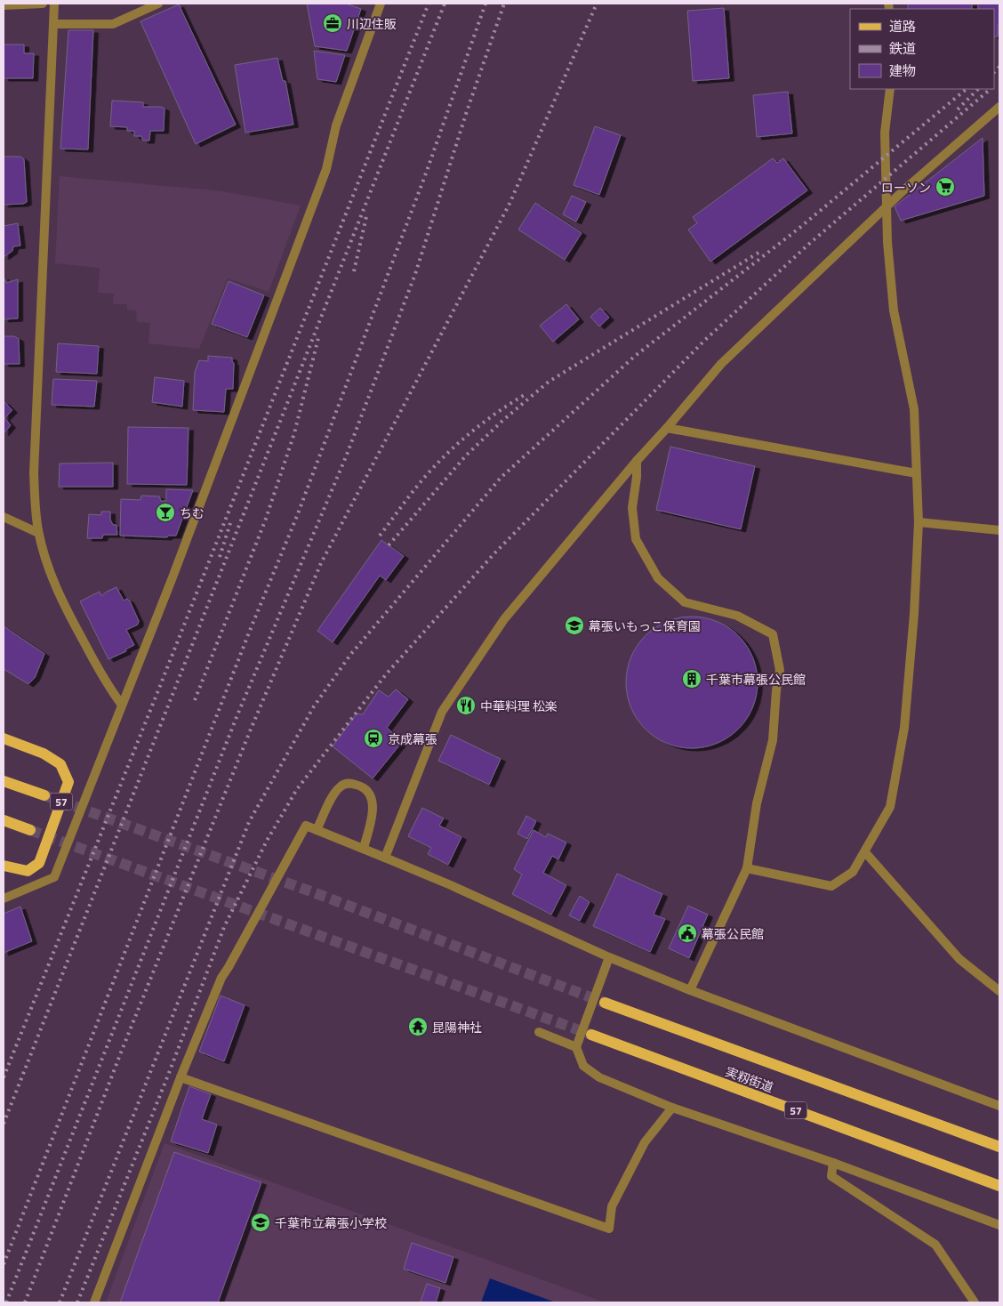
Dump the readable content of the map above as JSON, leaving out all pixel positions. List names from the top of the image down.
{
  "streets": {
    "main road": ["57", "実籾街道"]
  },
  "places": {
    "office": ["川辺住販"],
    "supermarket": ["ローソン"],
    "bar": ["ちむ"],
    "school or university": ["幕張いもっこ保育園", "千葉市立幕張小学校"],
    "building": ["千葉市幕張公民館"],
    "restaurant": ["中華料理 松楽"],
    "station": ["京成幕張"],
    "public building": ["幕張公民館"],
    "temple": ["昆陽神社"]
  },
  "legend": ["道路", "鉄道", "建物"]
}
